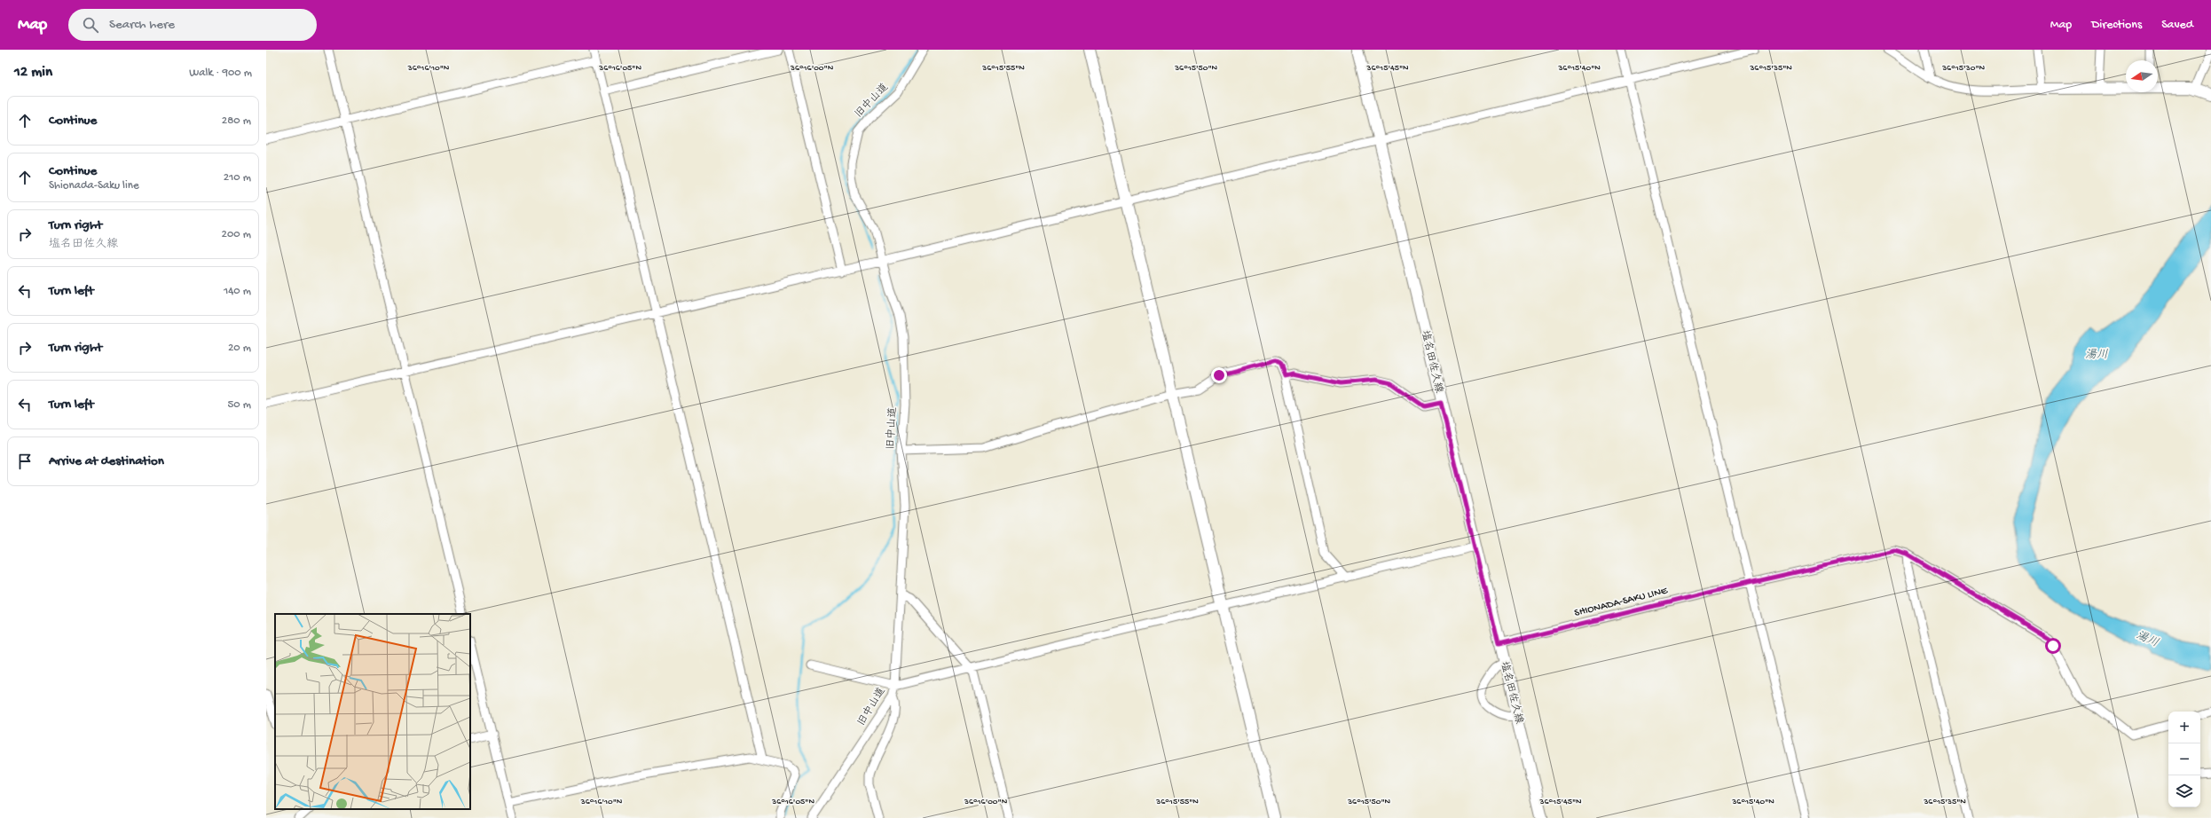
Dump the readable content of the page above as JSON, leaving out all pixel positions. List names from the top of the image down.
{
  "streets": {
    "street": ["旧中山道", "塩名田佐久線", "SHIONADA-SAKU LINE"]
  },
  "crossings": [
    ["塩名田佐久線", "SHIONADA-SAKU LINE"]
  ],
  "water": ["湯川"],
  "north": "left",
  "page": {
    "header": "Map",
    "search": "Search here",
    "nav": ["Map", "Directions", "Saved"],
    "heading": ["12 min", "Walk · 900 m"],
    "list": [
      ["Continue", "280 m"],
      ["Continue", "Shionada-Saku line", "210 m"],
      ["Turn right", "塩名田佐久線", "200 m"],
      ["Turn left", "140 m"],
      ["Turn right", "20 m"],
      ["Turn left", "50 m"],
      "Arrive at destination"
    ],
    "map_buttons": ["+", "−"]
  },
  "coordinates": [
    "36°16'10\"N",
    "36°16'05\"N",
    "36°16'00\"N",
    "36°15'55\"N",
    "36°15'50\"N",
    "36°15'45\"N",
    "36°15'40\"N",
    "36°15'35\"N",
    "36°15'30\"N"
  ]
}
